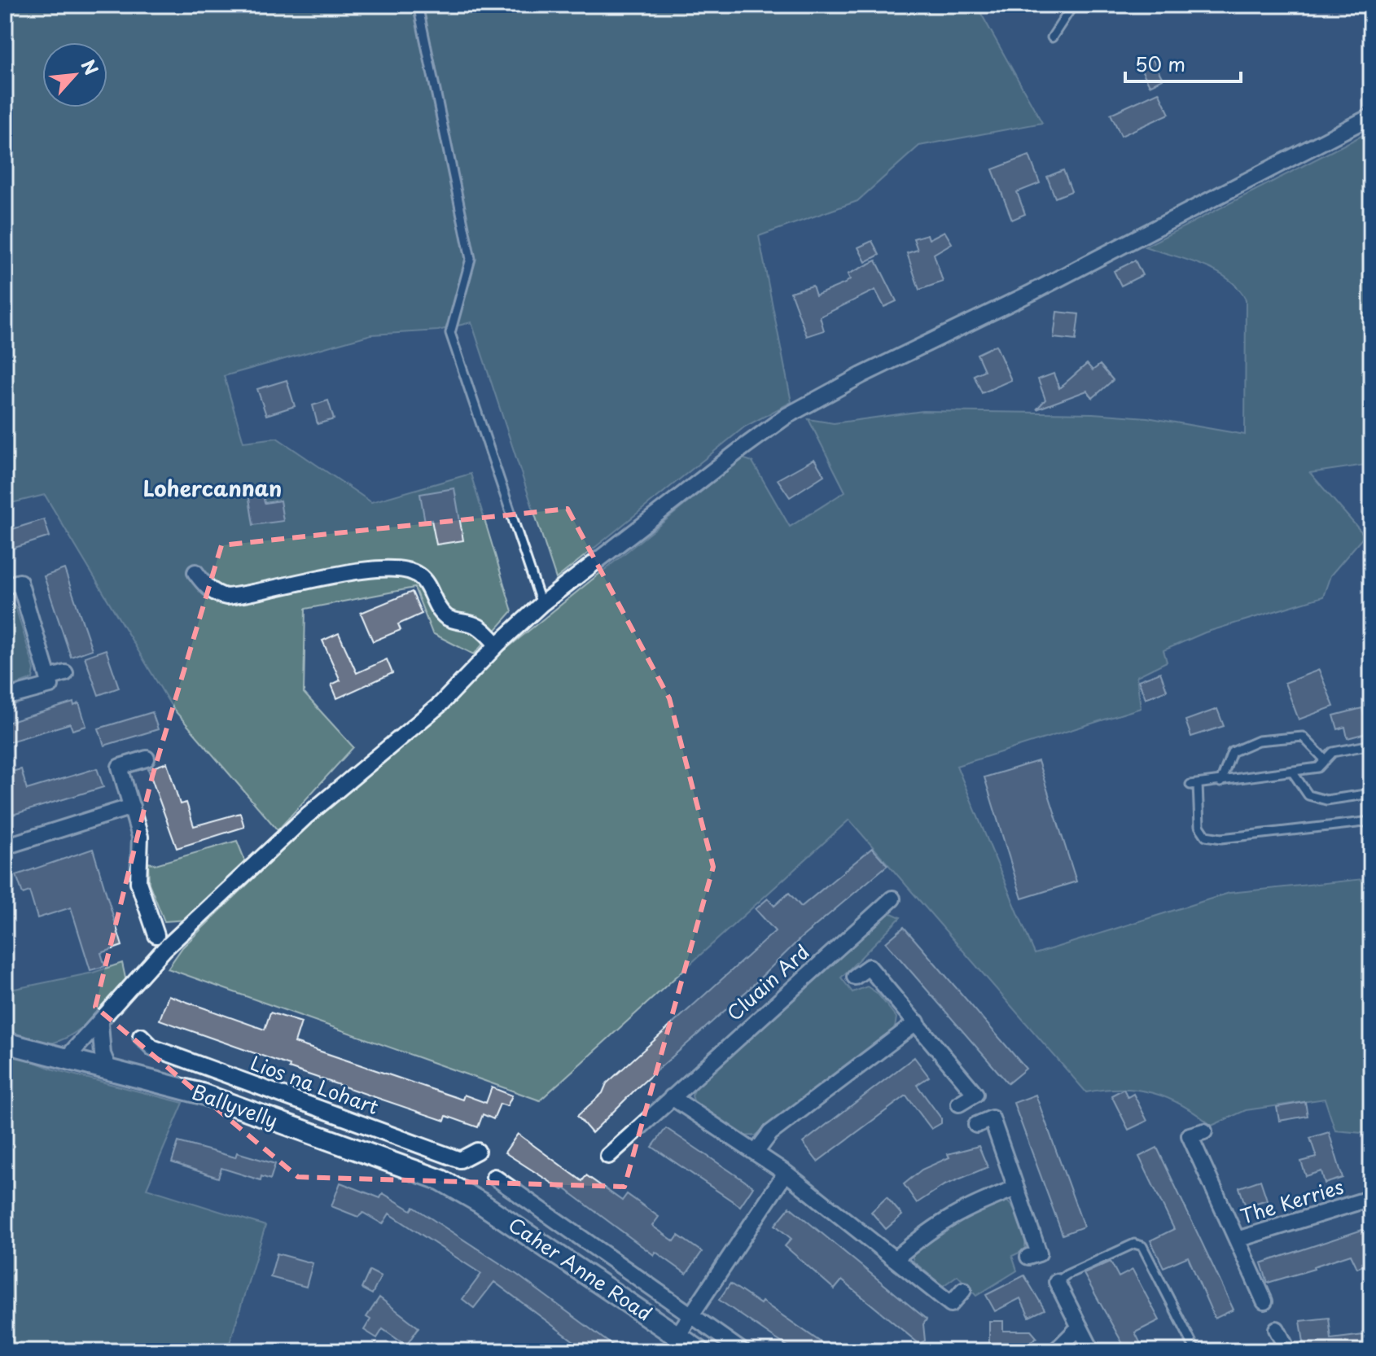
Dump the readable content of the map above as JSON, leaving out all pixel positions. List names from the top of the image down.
{
  "streets": {
    "street": [
      "Cluain Ard",
      "Lios na Lohart",
      "Ballyvelly",
      "The Kerries",
      "Caher Anne Road"
    ]
  },
  "crossings": [
    ["Ballyvelly", "Caher Anne Road"]
  ],
  "districts": ["Lohercannan"],
  "scale_bar": "50 m",
  "north": "top right"
}
